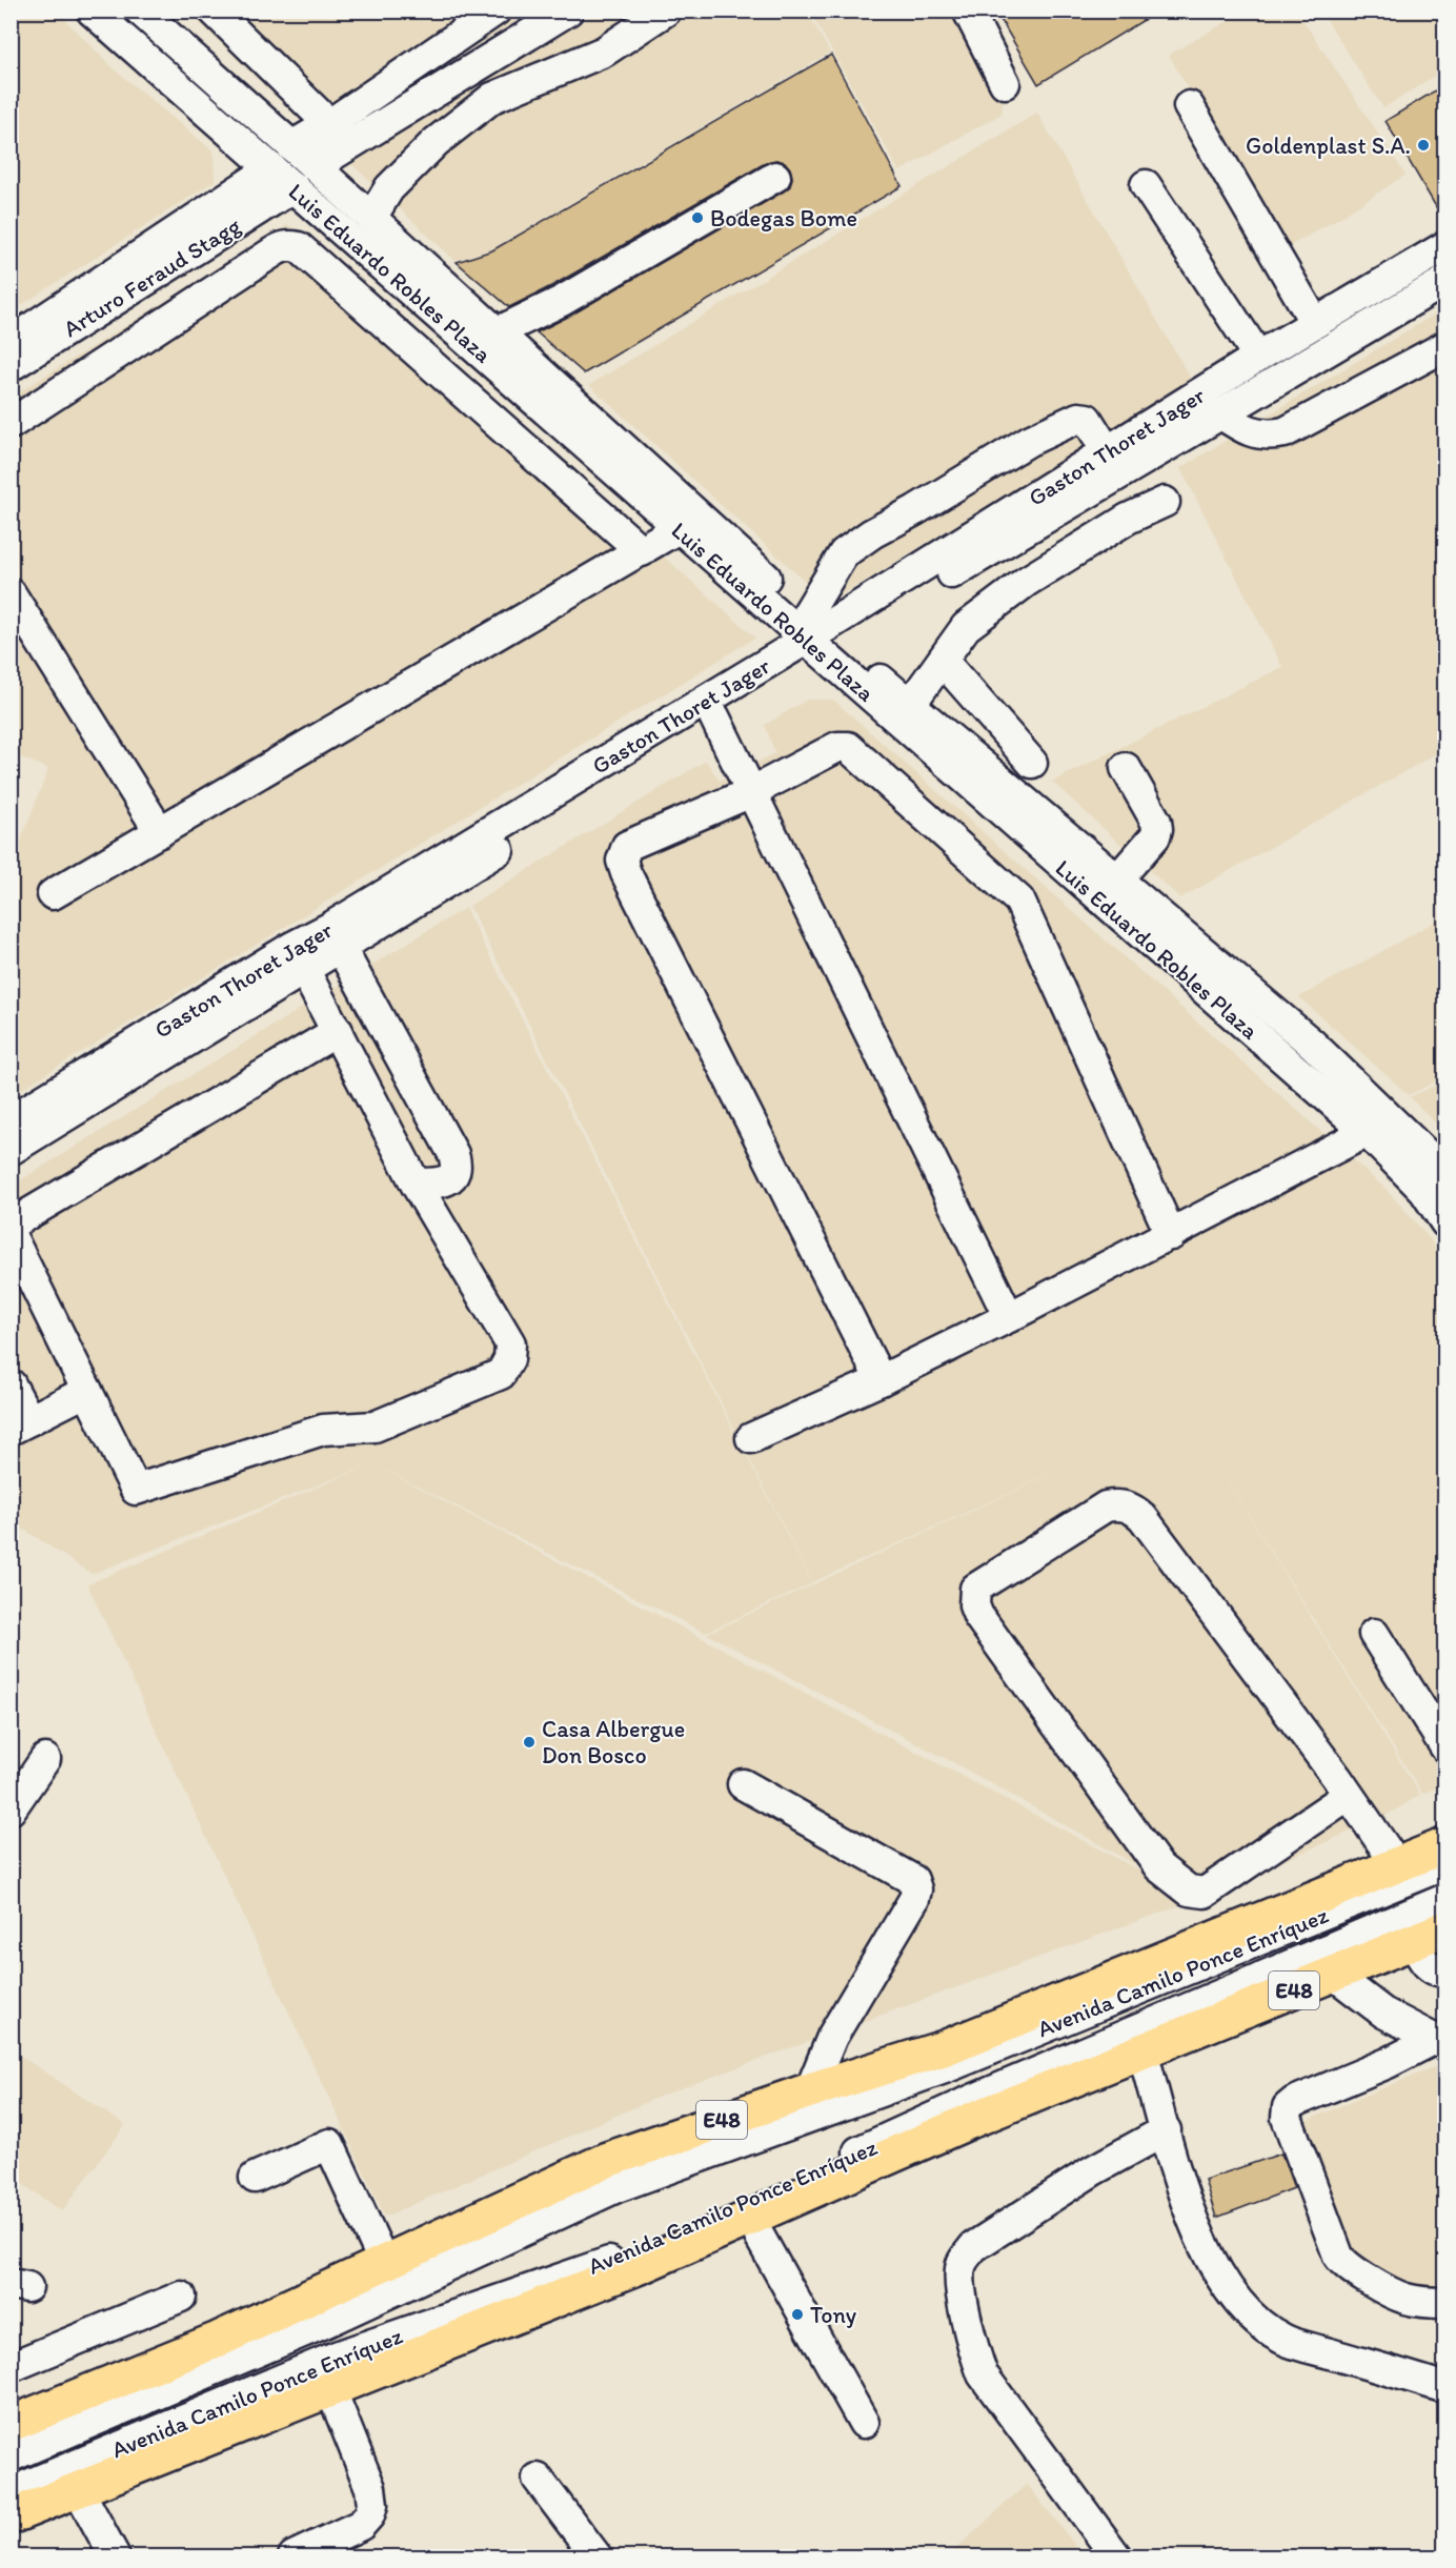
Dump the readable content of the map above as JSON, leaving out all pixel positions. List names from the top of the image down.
{
  "streets": {
    "main road": ["Avenida Camilo Ponce Enríquez", "E48"],
    "street": ["Luis Eduardo Robles Plaza", "Arturo Feraud Stagg", "Gaston Thoret Jager"]
  },
  "crossings": [
    ["Luis Eduardo Robles Plaza", "Arturo Feraud Stagg"],
    ["Luis Eduardo Robles Plaza", "Gaston Thoret Jager"]
  ],
  "places": [
    "Goldenplast S.A.",
    "Bodegas Bome",
    "Casa Albergue Don Bosco",
    "Tony"
  ]
}
